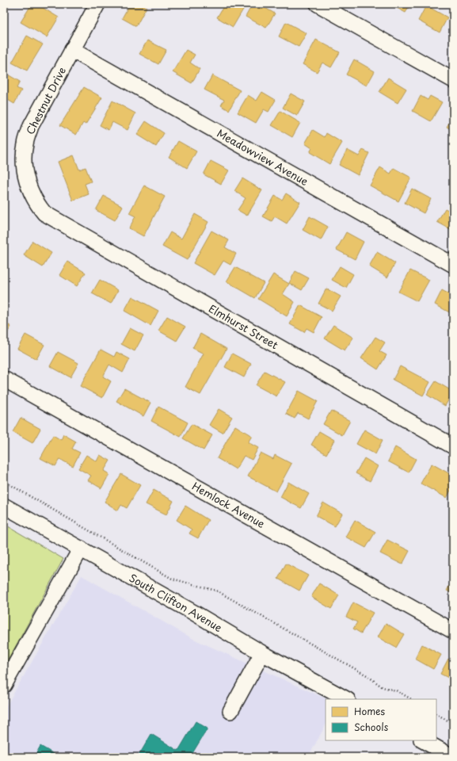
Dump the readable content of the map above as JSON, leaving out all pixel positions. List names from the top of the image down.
{
  "streets": {
    "street": [
      "Chestnut Drive",
      "Meadowview Avenue",
      "Elmhurst Street",
      "Hemlock Avenue",
      "South Clifton Avenue"
    ]
  },
  "crossings": [
    ["Chestnut Drive", "Meadowview Avenue"],
    ["Chestnut Drive", "Elmhurst Street"]
  ],
  "legend": ["Homes", "Schools"]
}
